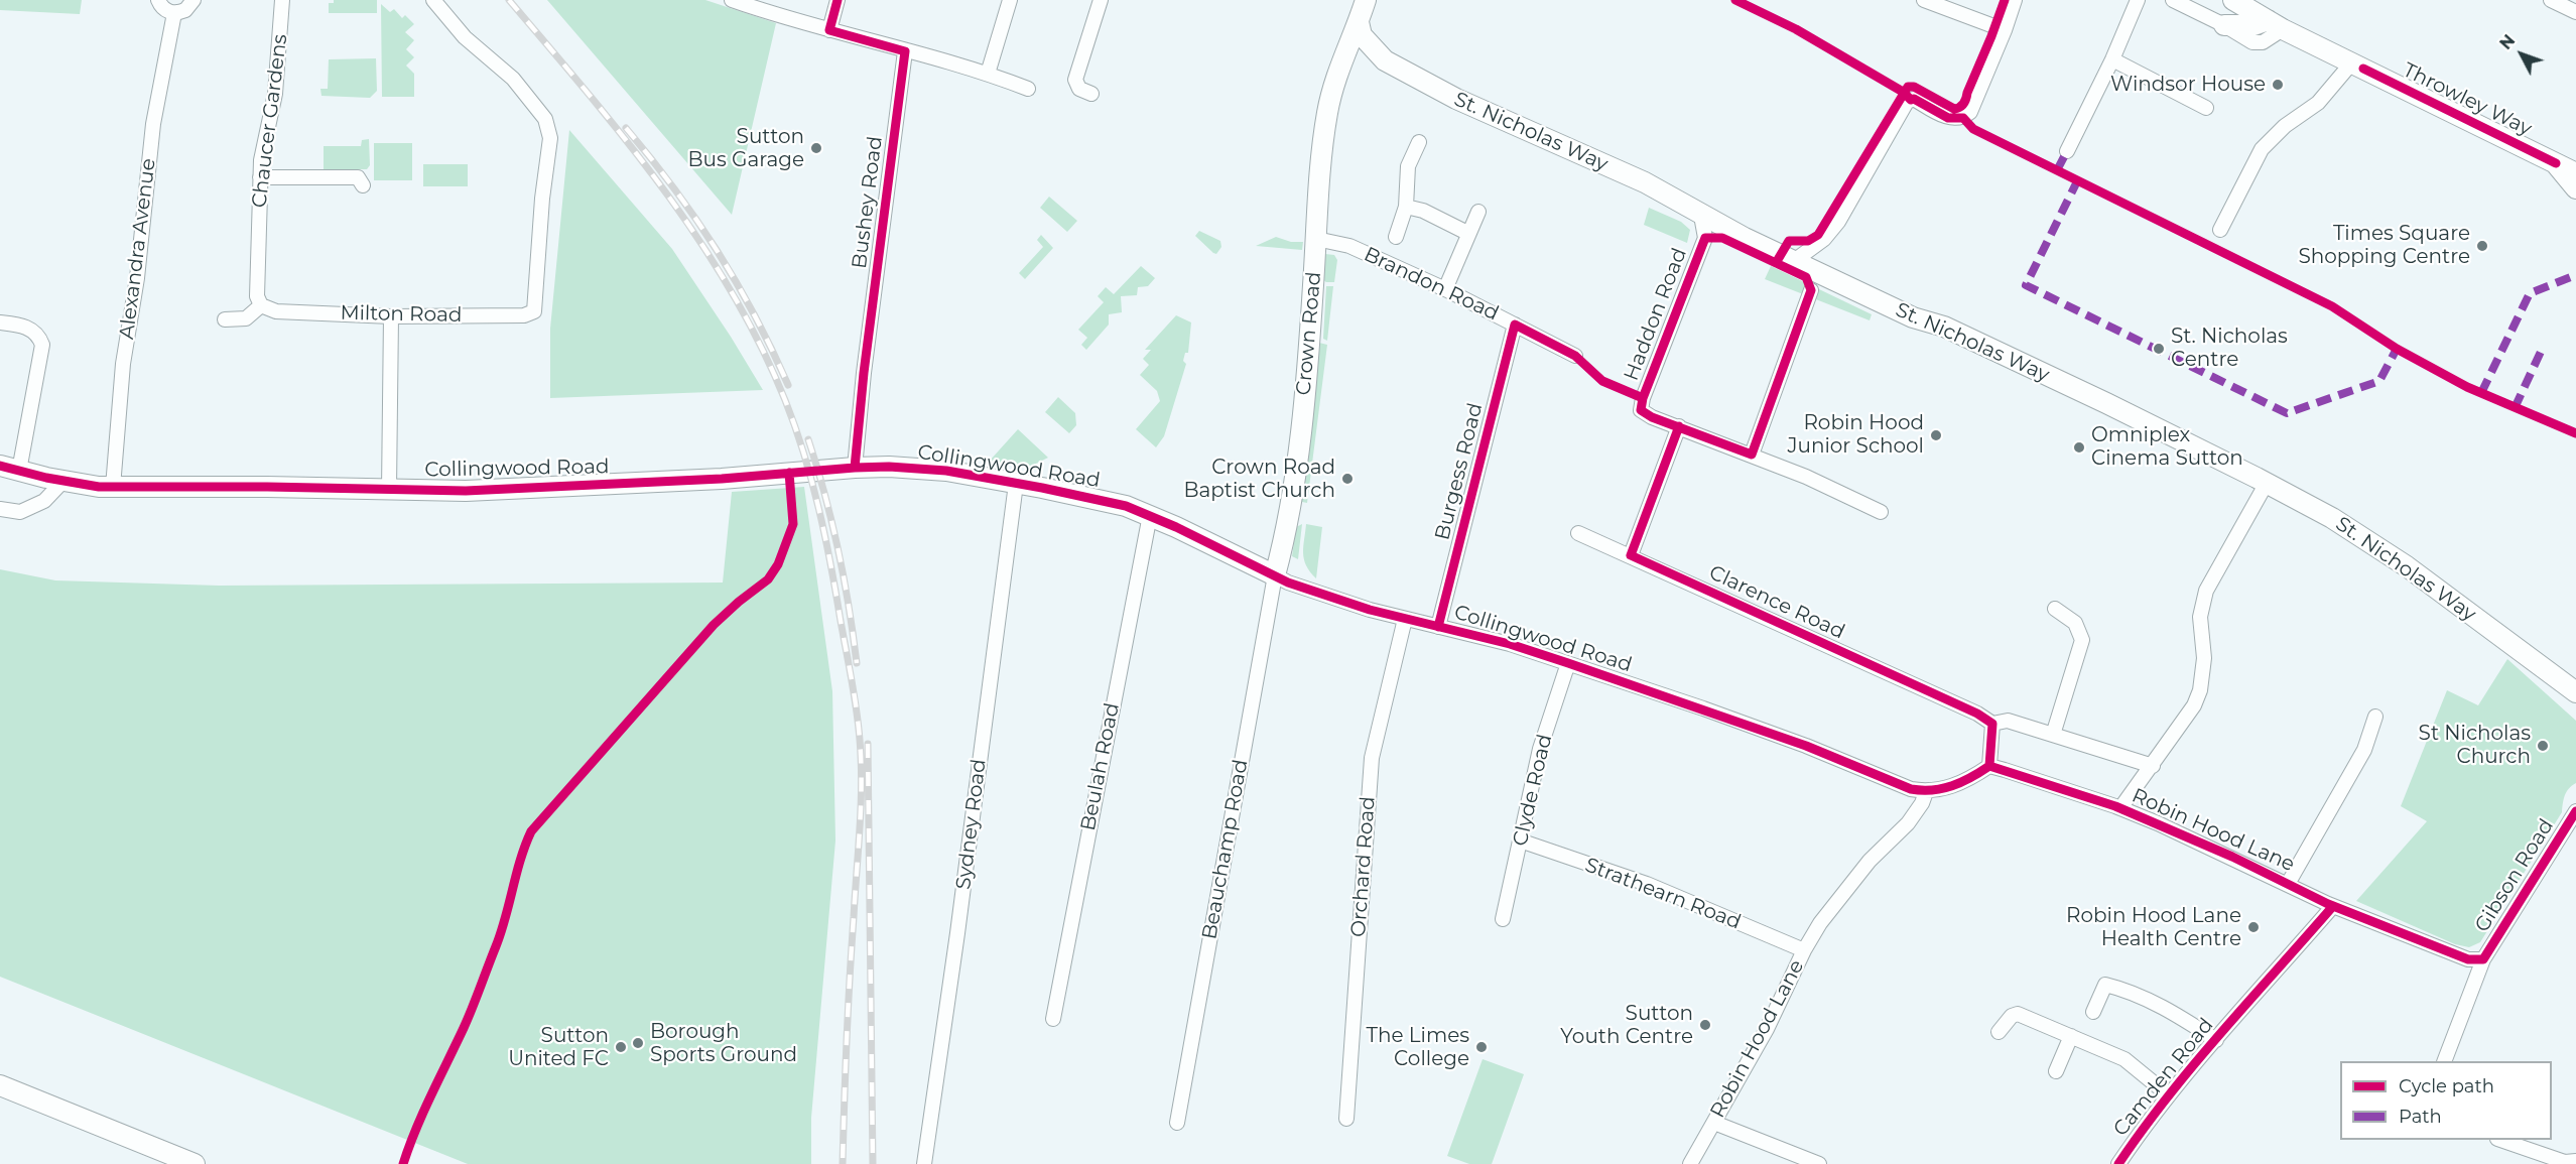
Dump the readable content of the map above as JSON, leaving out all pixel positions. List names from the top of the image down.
{
  "streets": {
    "street": [
      "Throwley Way",
      "Chaucer Gardens",
      "St. Nicholas Way",
      "Bushey Road",
      "Alexandra Avenue",
      "Brandon Road",
      "Milton Road",
      "Haddon Road",
      "Crown Road",
      "Collingwood Road",
      "Burgess Road",
      "Clarence Road",
      "Beulah Road",
      "Clyde Road",
      "Sydney Road",
      "Robin Hood Lane",
      "Beauchamp Road",
      "Orchard Road",
      "Gibson Road",
      "Strathearn Road",
      "Camden Road"
    ]
  },
  "crossings": [
    ["Chaucer Gardens", "Milton Road"],
    ["St. Nicholas Way", "Haddon Road"],
    ["St. Nicholas Way", "Crown Road"],
    ["Bushey Road", "Collingwood Road"],
    ["Alexandra Avenue", "Collingwood Road"],
    ["Brandon Road", "Crown Road"],
    ["Brandon Road", "Burgess Road"],
    ["Crown Road", "Collingwood Road"],
    ["Crown Road", "Beauchamp Road"],
    ["Collingwood Road", "Burgess Road"],
    ["Collingwood Road", "Beulah Road"],
    ["Collingwood Road", "Clyde Road"],
    ["Collingwood Road", "Sydney Road"],
    ["Collingwood Road", "Robin Hood Lane"],
    ["Collingwood Road", "Beauchamp Road"],
    ["Collingwood Road", "Orchard Road"],
    ["Clyde Road", "Strathearn Road"],
    ["Robin Hood Lane", "Gibson Road"],
    ["Robin Hood Lane", "Strathearn Road"],
    ["Robin Hood Lane", "Camden Road"]
  ],
  "places": [
    "Windsor House",
    "Sutton Bus Garage",
    "Times Square Shopping Centre",
    "St. Nicholas Centre",
    "Robin Hood Junior School",
    "Omniplex Cinema Sutton",
    "Crown Road Baptist Church",
    "St Nicholas Church",
    "Robin Hood Lane Health Centre",
    "Sutton Youth Centre",
    "Borough Sports Ground",
    "Sutton United FC",
    "The Limes College"
  ],
  "legend": ["Cycle path", "Path"],
  "north": "top left"
}
